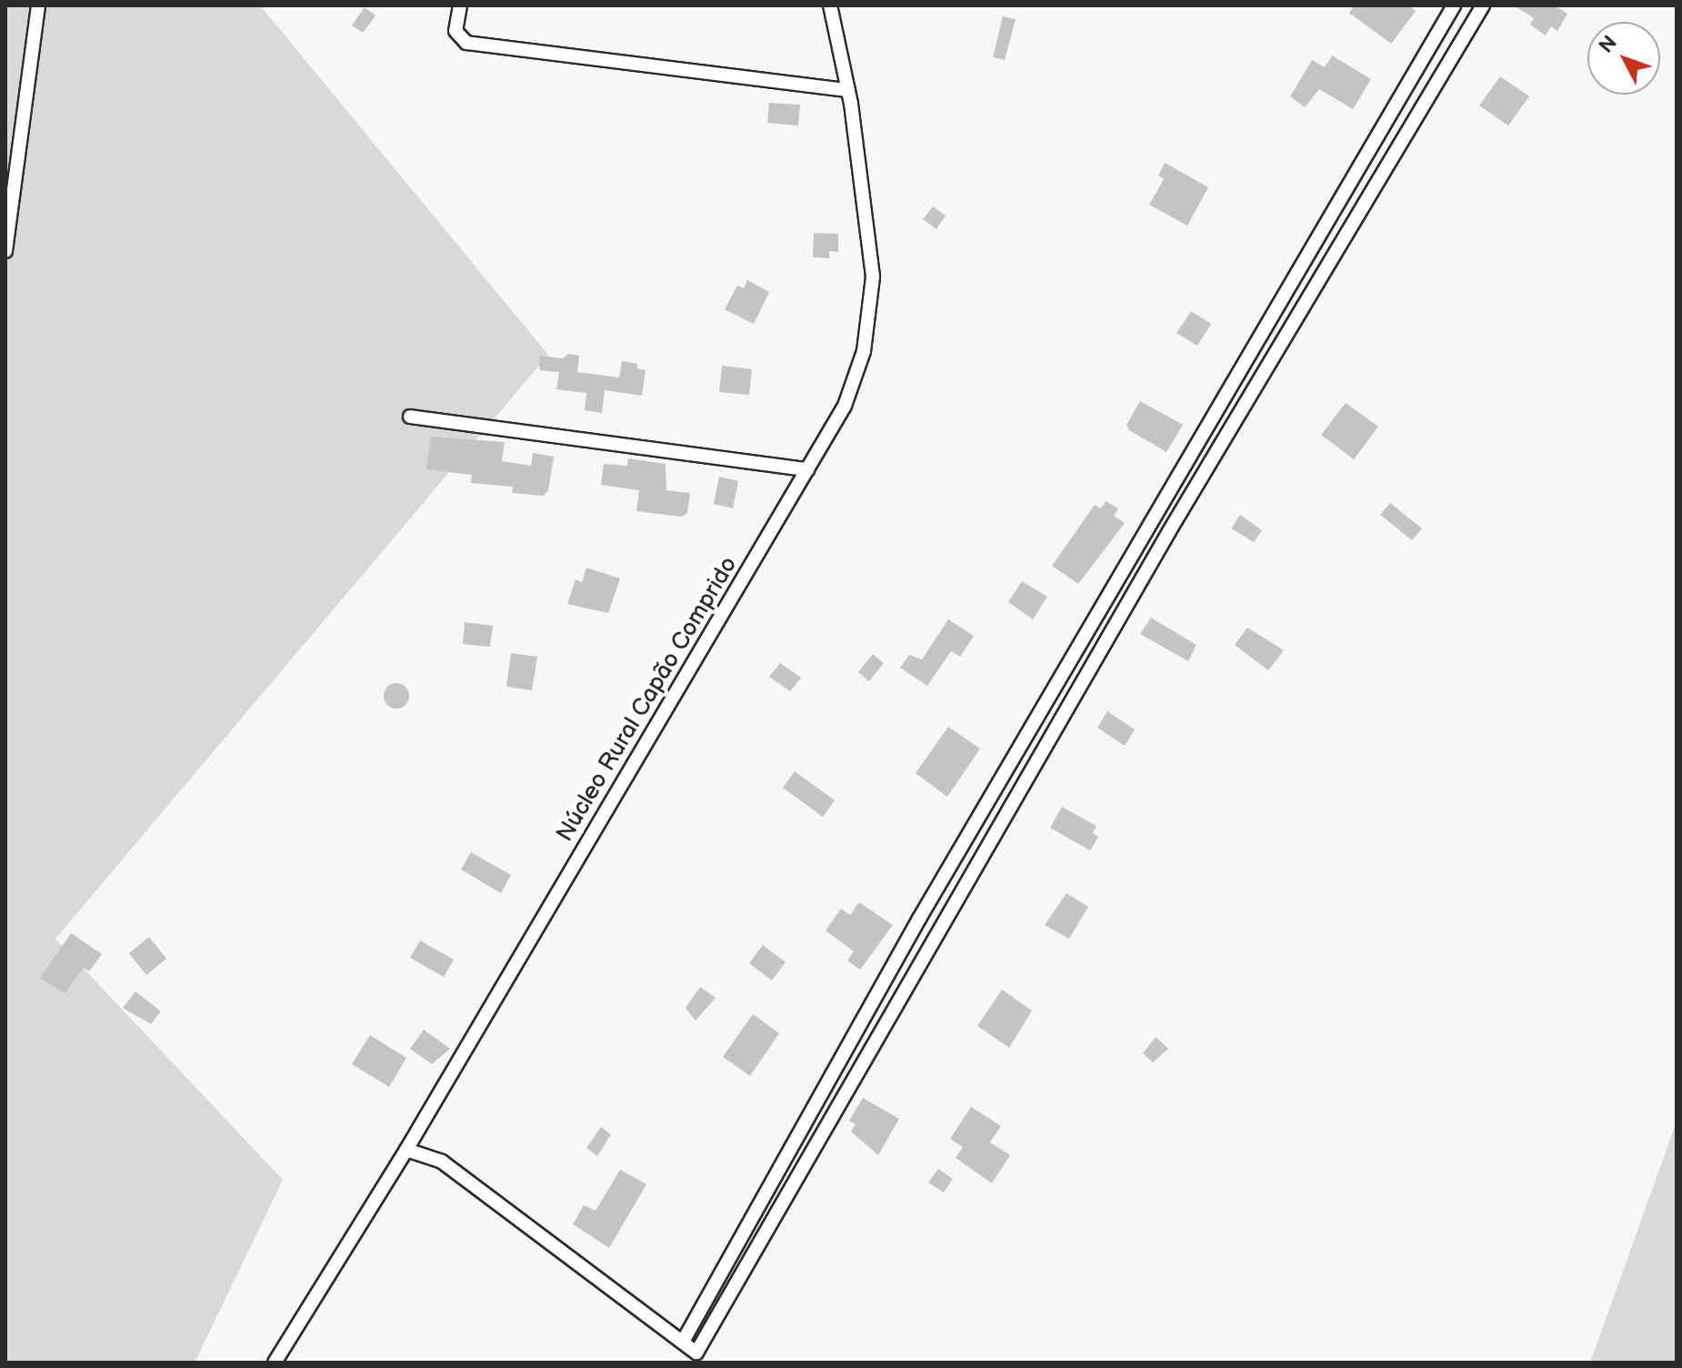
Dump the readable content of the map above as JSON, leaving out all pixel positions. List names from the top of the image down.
{
  "streets": {
    "street": ["Núcleo Rural Capão Comprido"]
  },
  "north": "top left"
}
